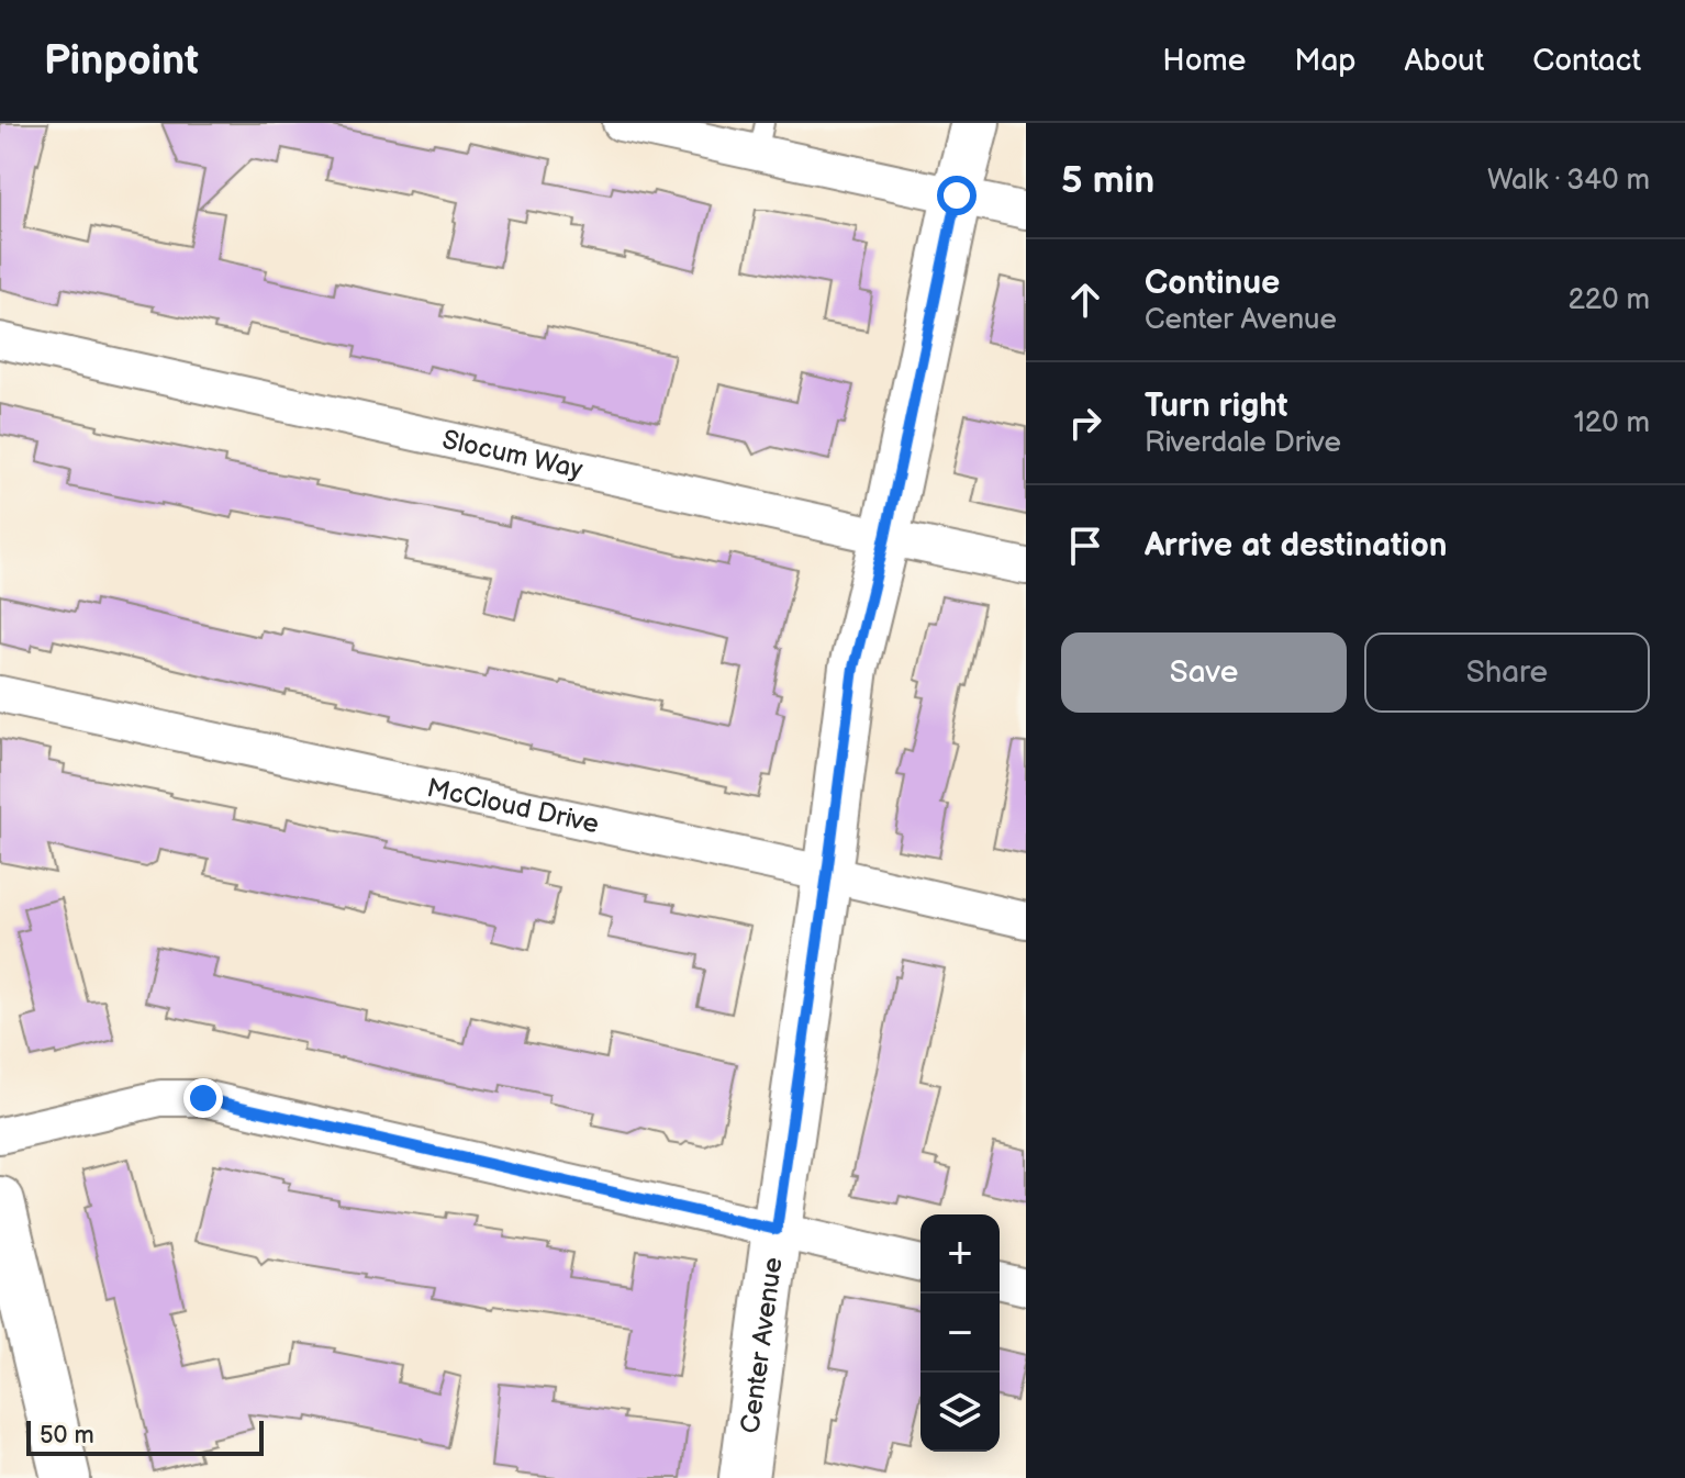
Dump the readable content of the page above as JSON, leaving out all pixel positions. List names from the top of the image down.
{
  "streets": {
    "main road": ["Center Avenue"],
    "street": ["Slocum Way", "McCloud Drive"]
  },
  "crossings": [
    ["Slocum Way", "Center Avenue"],
    ["McCloud Drive", "Center Avenue"]
  ],
  "scale_bar": "50 m",
  "page": {
    "header": "Pinpoint",
    "nav": [
      "Home",
      "Map",
      "About",
      "Contact"
    ],
    "heading": ["5 min", "Walk · 340 m"],
    "list": [
      ["Continue", "Center Avenue", "220 m"],
      ["Turn right", "Riverdale Drive", "120 m"],
      "Arrive at destination"
    ],
    "buttons": ["Save", "Share"],
    "map_buttons": ["+", "−"],
    "scale": "50 m"
  }
}
